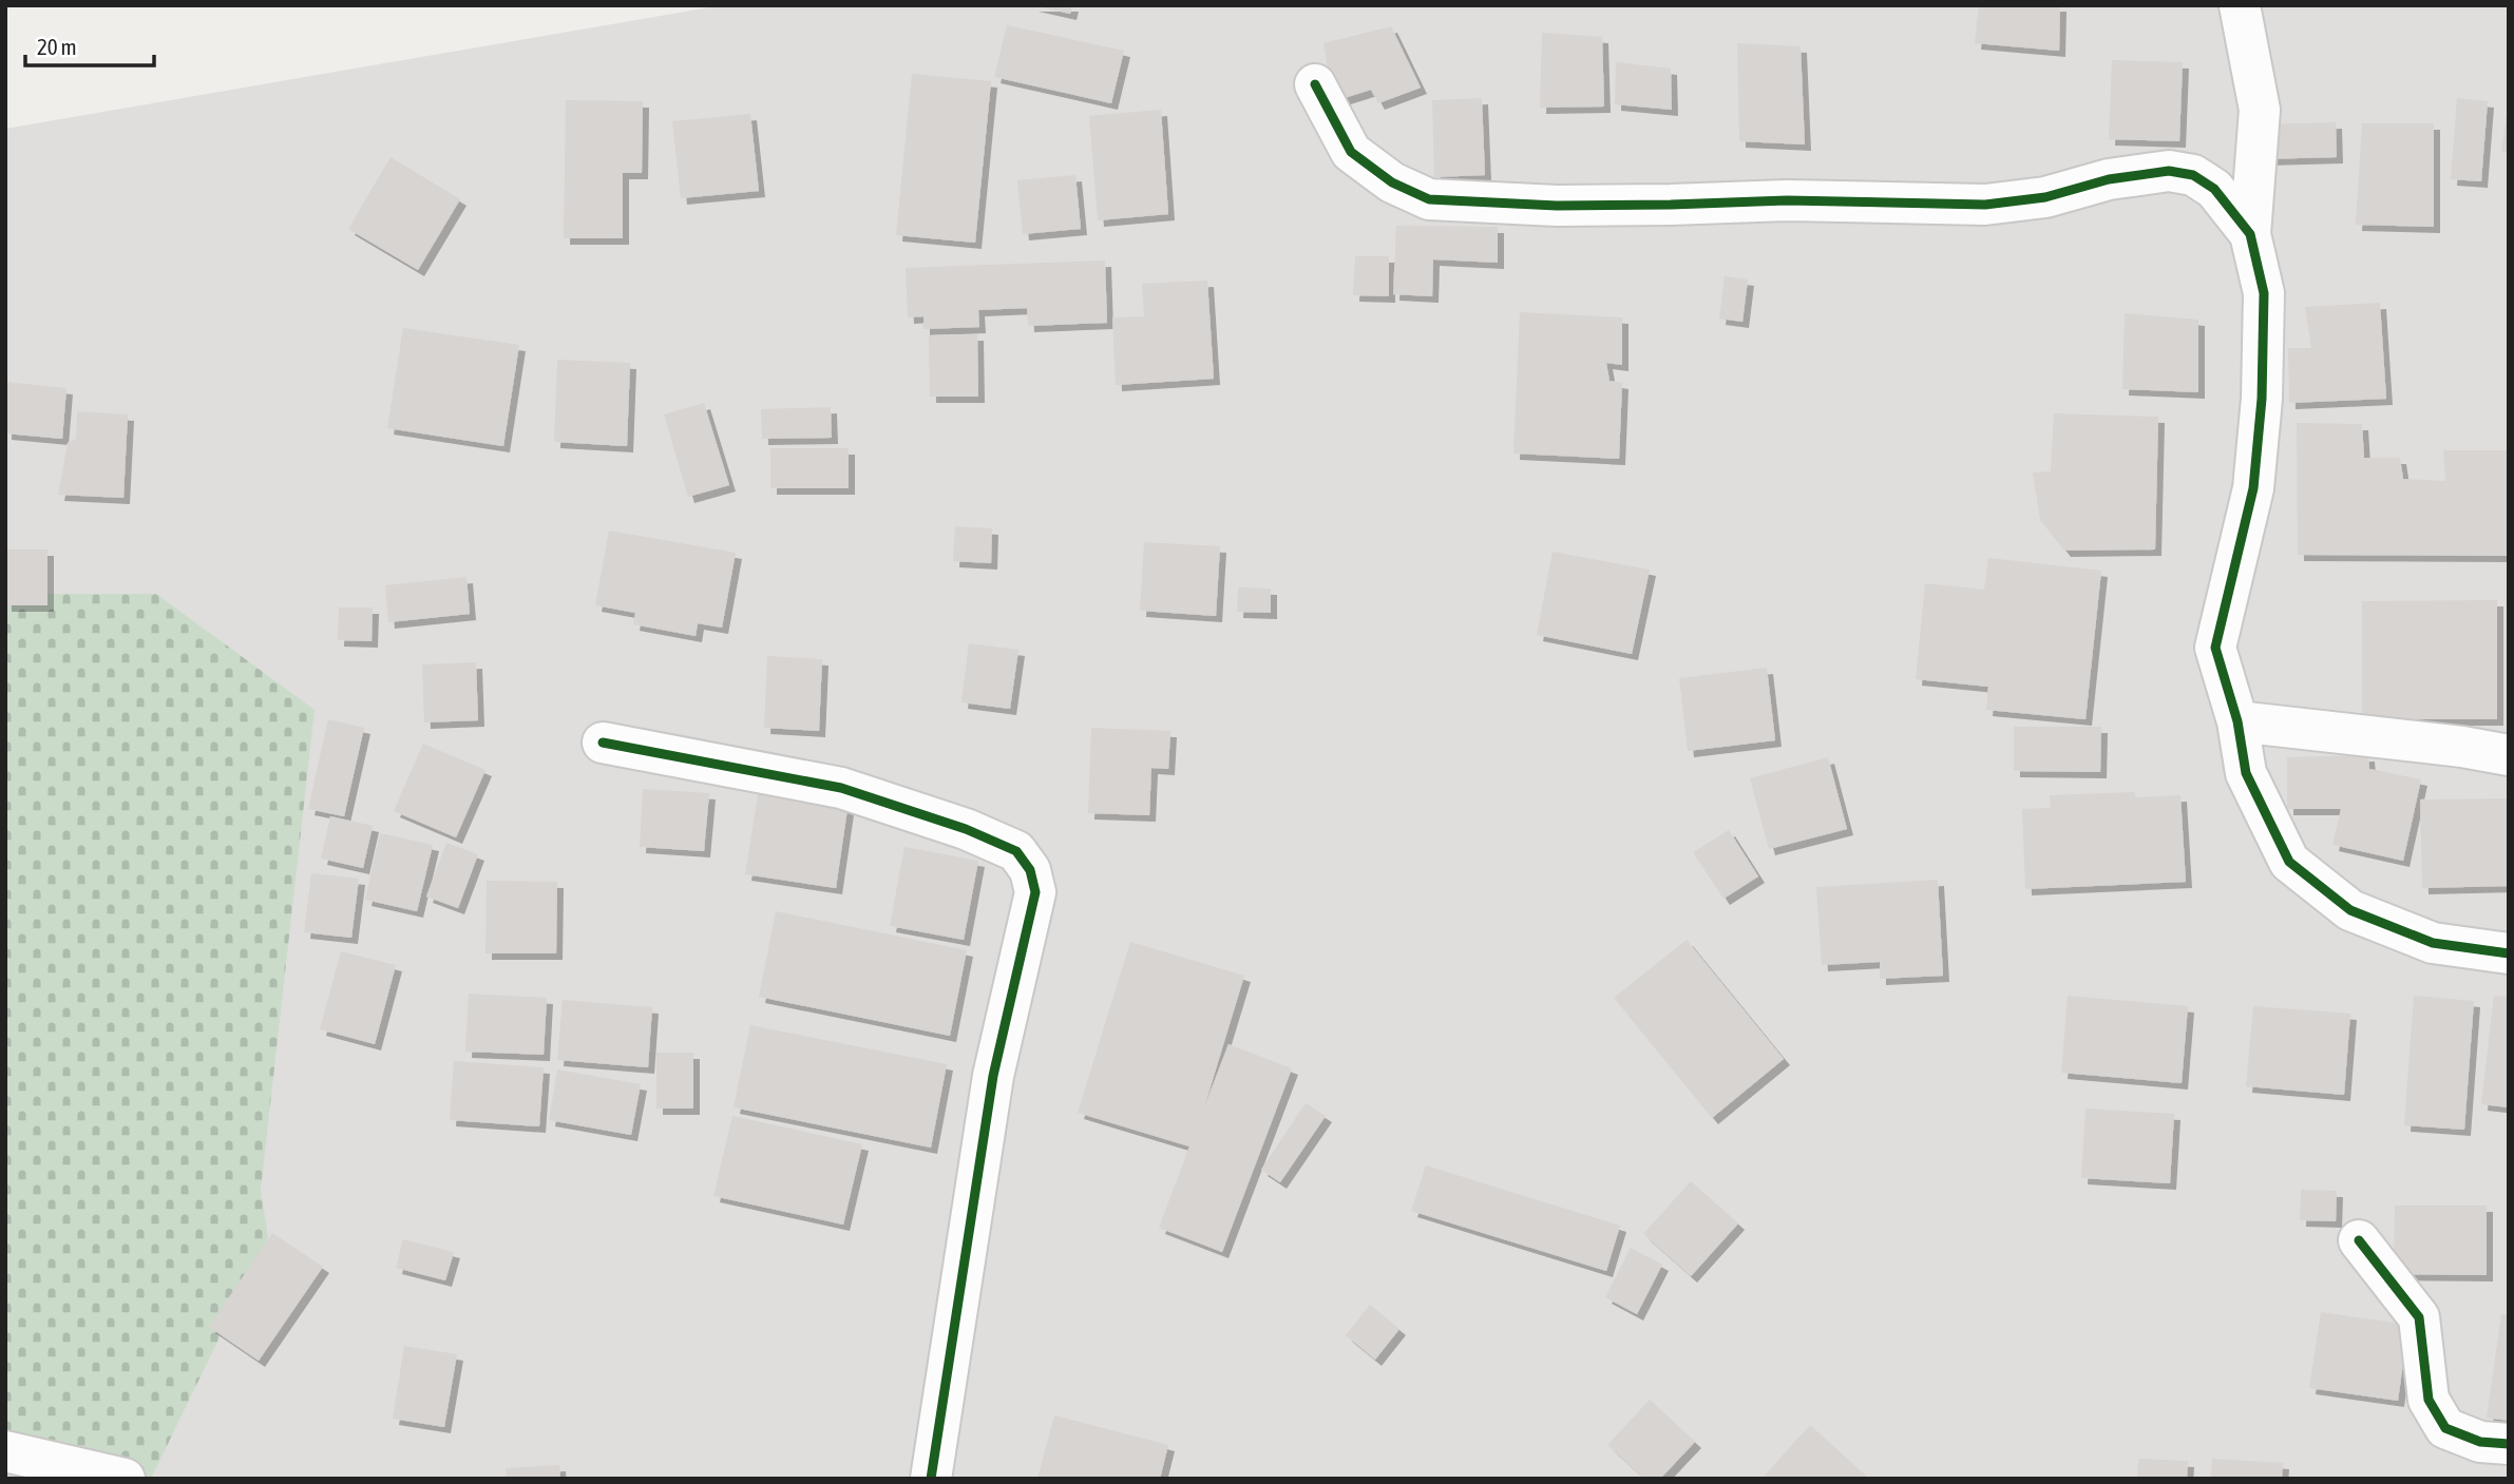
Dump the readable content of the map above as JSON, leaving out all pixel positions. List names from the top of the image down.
{
  "scale_bar": "20 m"
}
